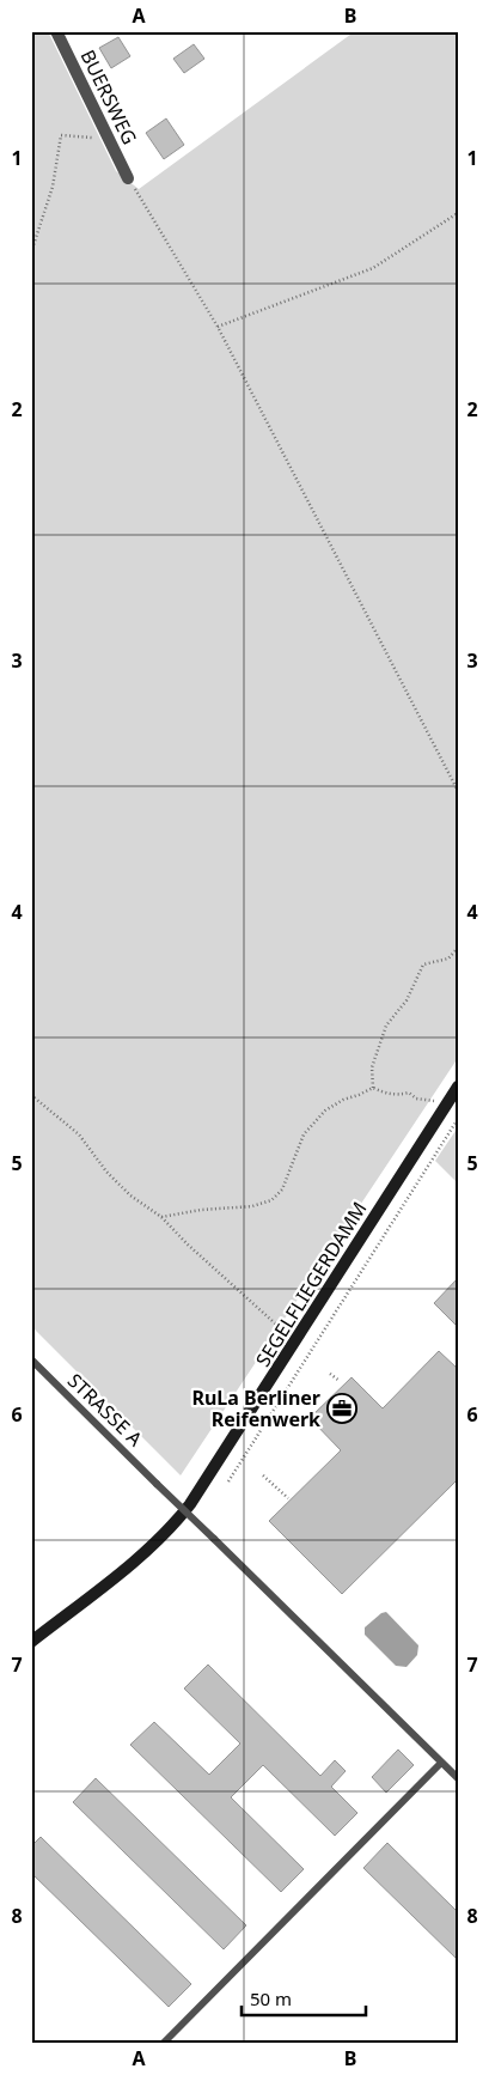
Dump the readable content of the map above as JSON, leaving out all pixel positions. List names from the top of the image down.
{
  "streets": {
    "street": ["BUERSWEG", "SEGELFLIEGERDAMM"],
    "lane": ["STRASSE A"]
  },
  "places": {
    "office": ["RuLa Berliner Reifenwerk"]
  },
  "scale_bar": "50 m",
  "grid": {
    "columns": ["A", "B"],
    "rows": [
      "1",
      "2",
      "3",
      "4",
      "5",
      "6",
      "7",
      "8"
    ]
  }
}
